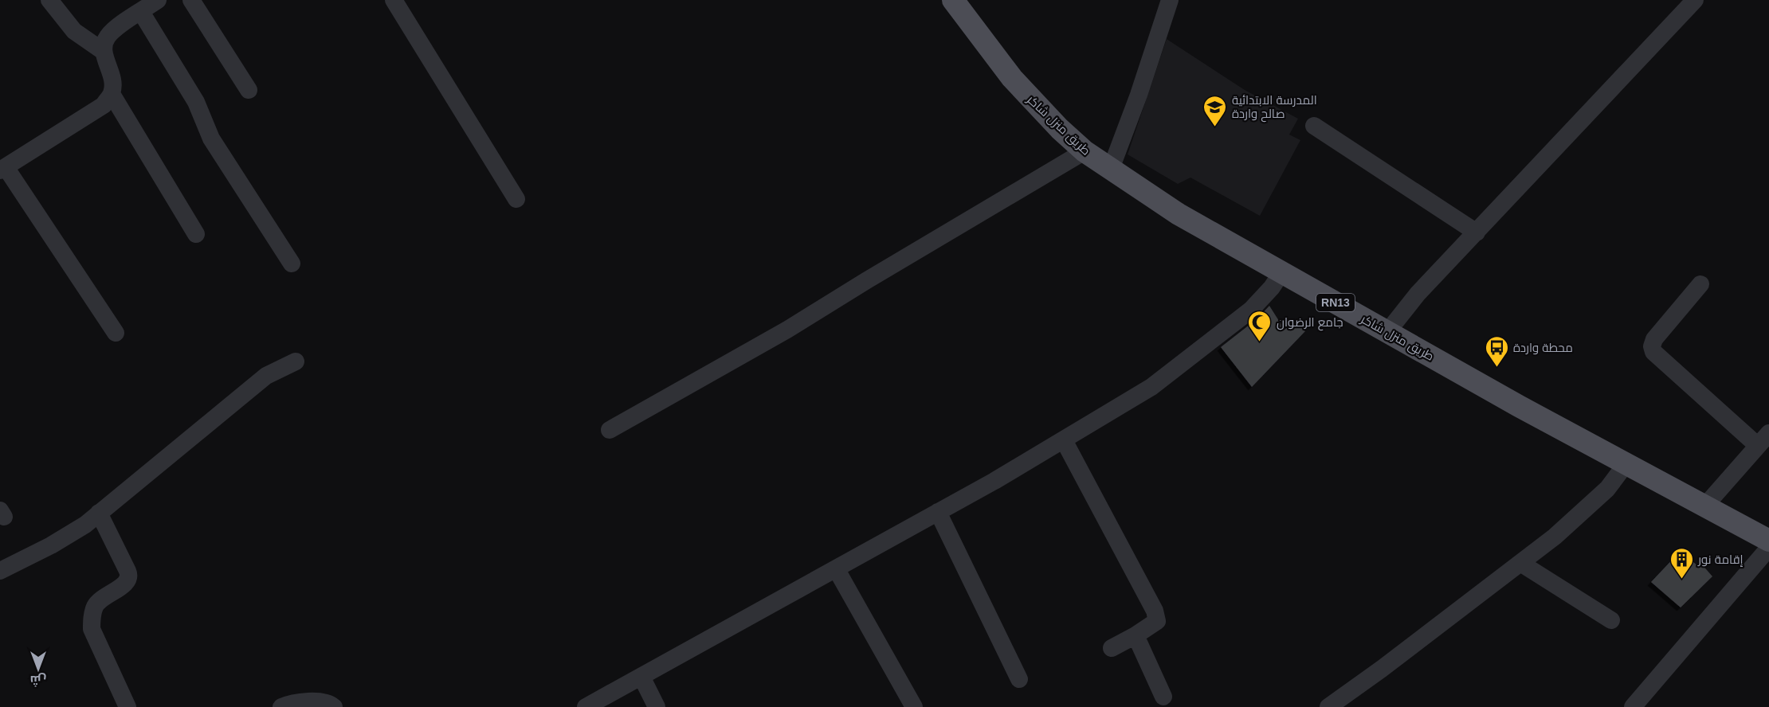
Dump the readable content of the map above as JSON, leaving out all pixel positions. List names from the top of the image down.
{
  "streets": {
    "main road": ["طريق منزل شاكر", "RN13"]
  },
  "places": {
    "school or university": ["المدرسة الابتدائية صالح واردة"],
    "mosque": ["جامع الرضوان"],
    "bus stop": ["محطة واردة"],
    "building": ["إقامة نور"]
  },
  "north": "bottom"
}
